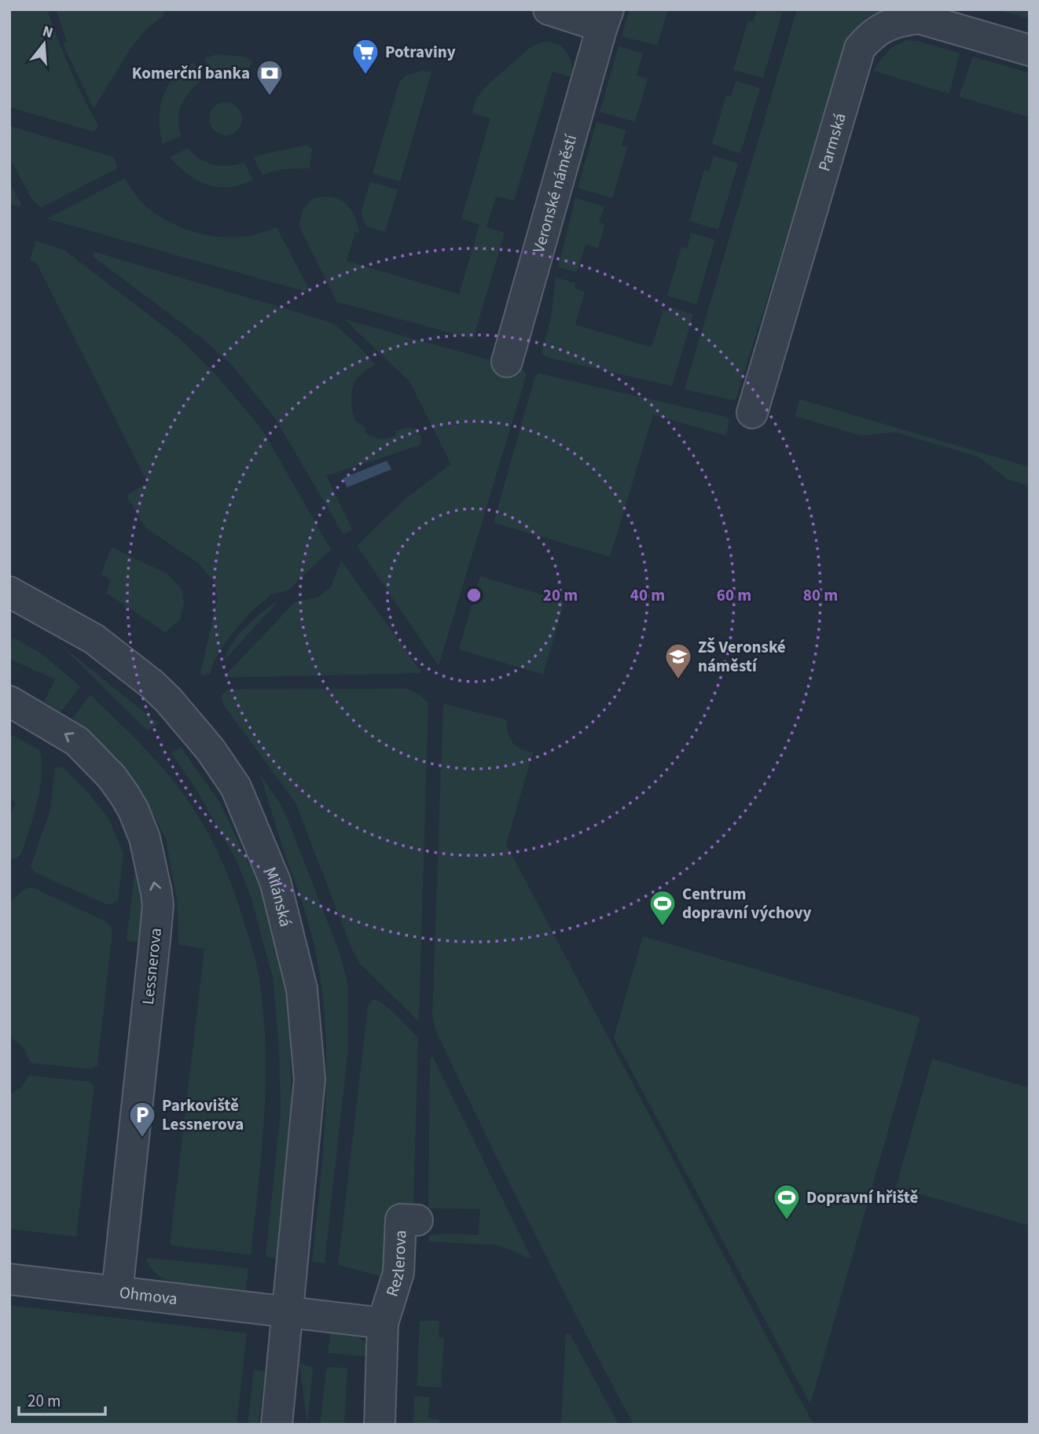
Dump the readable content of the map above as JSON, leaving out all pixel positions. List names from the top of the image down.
{
  "streets": {
    "street": [
      "Parmská",
      "Veronské náměstí",
      "Milánská",
      "Lessnerova",
      "Rezlerova",
      "Ohmova"
    ]
  },
  "crossings": [
    ["Milánská", "Ohmova"],
    ["Lessnerova", "Ohmova"]
  ],
  "one_way": ["Lessnerova"],
  "places": {
    "supermarket": ["Potraviny"],
    "bank": ["Komerční banka"],
    "school or university": ["ZŠ Veronské náměstí"],
    "sports": ["Centrum dopravní výchovy", "Dopravní hřiště"],
    "parking": ["Parkoviště Lessnerova"]
  },
  "scale_bar": "20 m",
  "north": "top",
  "rings": [
    "20 m",
    "40 m",
    "60 m",
    "80 m"
  ]
}
